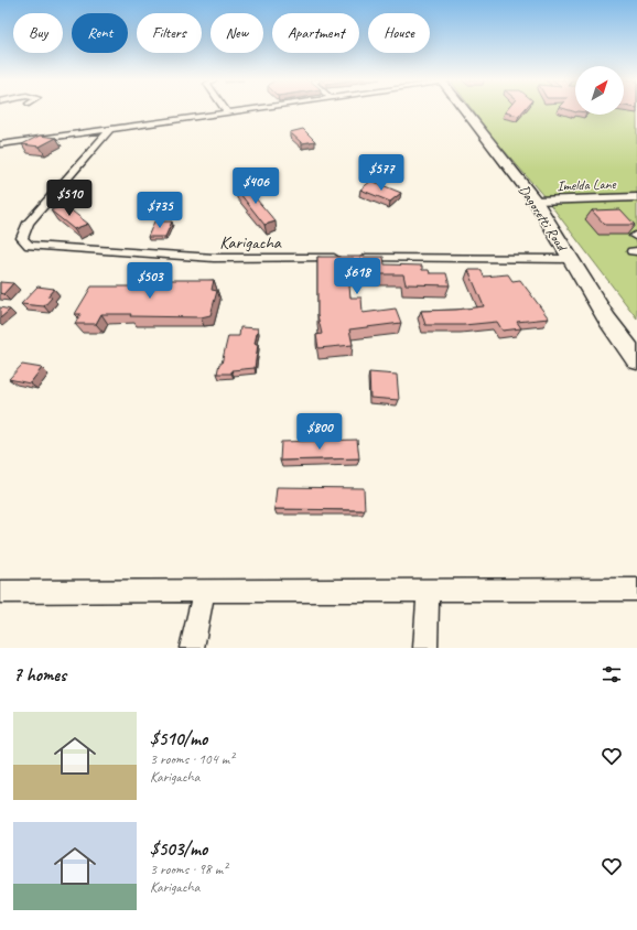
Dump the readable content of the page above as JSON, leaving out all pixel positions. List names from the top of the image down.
{
  "streets": {
    "main road": ["Dagoretti Road"],
    "street": ["Imelda Lane", "Karigacha"]
  },
  "crossings": [
    ["Imelda Lane", "Dagoretti Road"],
    ["Dagoretti Road", "Karigacha"]
  ],
  "north": "top right",
  "page": {
    "chip": [
      "Buy",
      "Rent",
      "Filters",
      "New",
      "Apartment",
      "House"
    ],
    "price": [
      "$577",
      "$406",
      "$510",
      "$735",
      "$618",
      "$503",
      "$800"
    ],
    "heading": "7 homes",
    "list": [
      {
        "name": "$510/mo",
        "note": "3 rooms · 104 m² · Karigacha"
      },
      {
        "name": "$503/mo",
        "note": "3 rooms · 98 m² · Karigacha"
      }
    ]
  }
}
